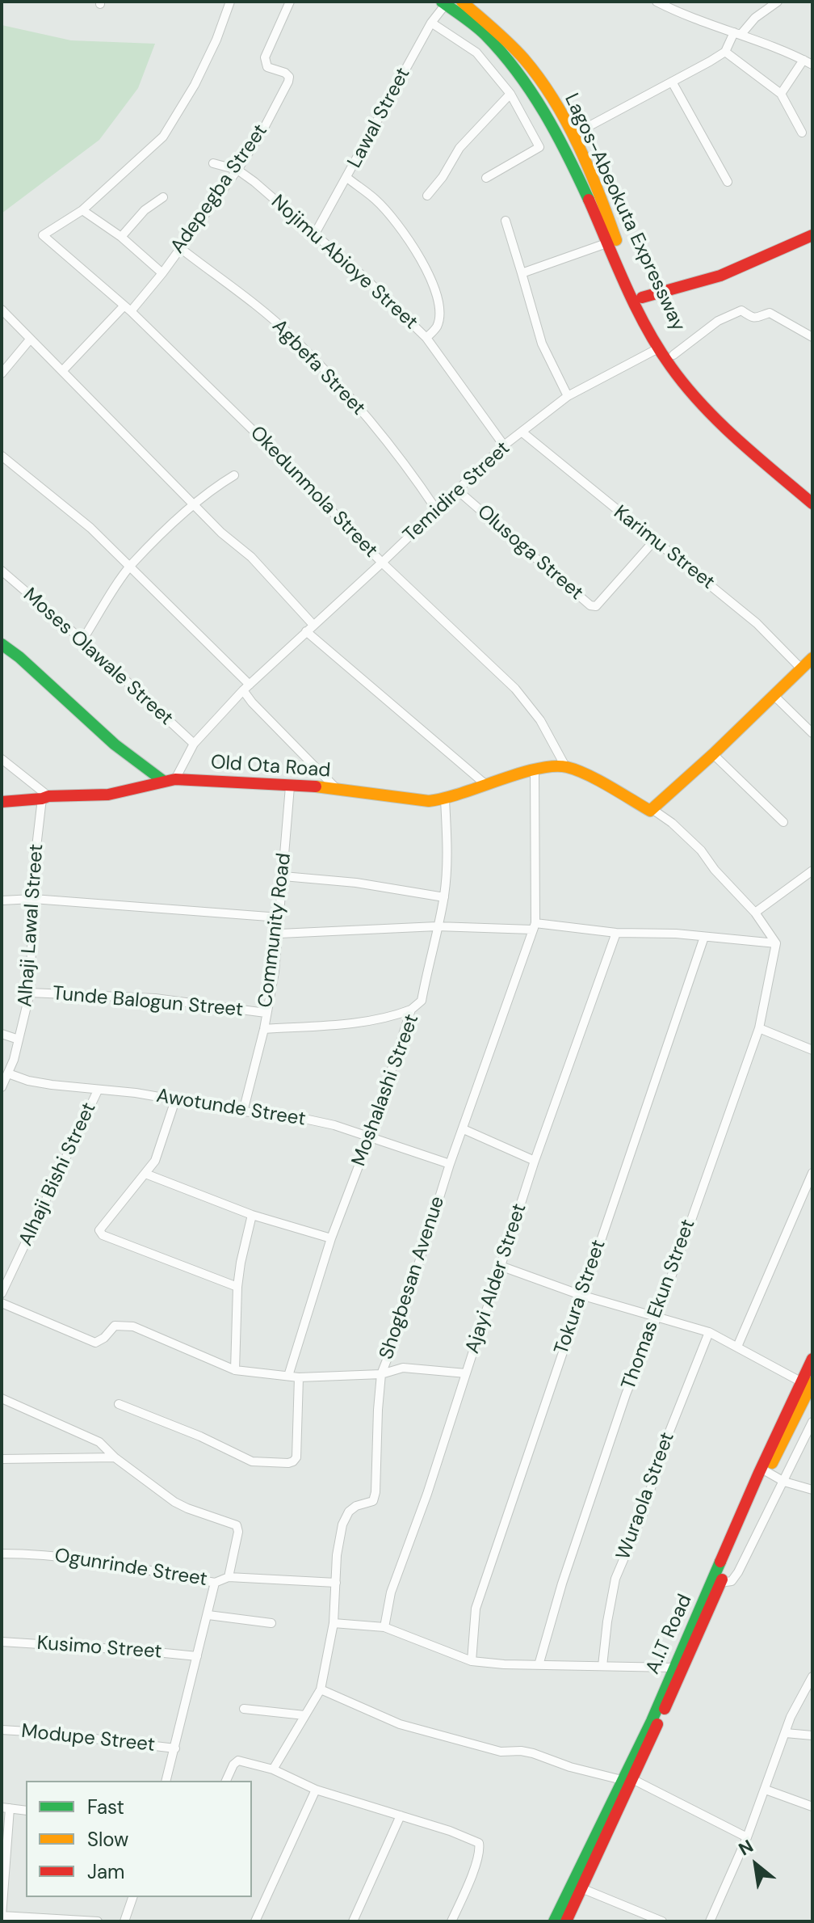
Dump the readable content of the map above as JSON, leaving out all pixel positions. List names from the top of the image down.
{
  "streets": {
    "main road": ["Lagos-Abeokuta Expressway", "Old Ota Road", "A.I.T Road"],
    "street": [
      "Lawal Street",
      "Adepegba Street",
      "Nojimu Abioye Street",
      "Agbefa Street",
      "Okedunmola Street",
      "Temidire Street",
      "Karimu Street",
      "Olusoga Street",
      "Moses Olawale Street",
      "Alhaji Lawal Street",
      "Community Road",
      "Tunde Balogun Street",
      "Moshalashi Street",
      "Awotunde Street",
      "Alhaji Bishi Street",
      "Shogbesan Avenue",
      "Ajayi Alder Street",
      "Tokura Street",
      "Thomas Ekun Street",
      "Wuraola Street",
      "Ogunrinde Street",
      "Kusimo Street",
      "Modupe Street"
    ]
  },
  "crossings": [
    ["Lawal Street", "Lagos-Abeokuta Expressway"],
    ["Lawal Street", "Nojimu Abioye Street"],
    ["Adepegba Street", "Nojimu Abioye Street"],
    ["Adepegba Street", "Agbefa Street"],
    ["Adepegba Street", "Okedunmola Street"],
    ["Lagos-Abeokuta Expressway", "Temidire Street"],
    ["Nojimu Abioye Street", "Temidire Street"],
    ["Agbefa Street", "Temidire Street"],
    ["Okedunmola Street", "Temidire Street"],
    ["Okedunmola Street", "Old Ota Road"],
    ["Temidire Street", "Karimu Street"],
    ["Temidire Street", "Olusoga Street"],
    ["Temidire Street", "Moses Olawale Street"],
    ["Temidire Street", "Old Ota Road"],
    ["Karimu Street", "Olusoga Street"],
    ["Old Ota Road", "Alhaji Lawal Street"],
    ["Old Ota Road", "Community Road"],
    ["Old Ota Road", "Moshalashi Street"],
    ["Old Ota Road", "Shogbesan Avenue"],
    ["Alhaji Lawal Street", "Tunde Balogun Street"],
    ["Alhaji Lawal Street", "Awotunde Street"],
    ["Community Road", "Tunde Balogun Street"],
    ["Community Road", "Awotunde Street"],
    ["Moshalashi Street", "Awotunde Street"],
    ["Awotunde Street", "Alhaji Bishi Street"],
    ["Awotunde Street", "Shogbesan Avenue"],
    ["Shogbesan Avenue", "Ogunrinde Street"]
  ],
  "legend": ["Fast", "Slow", "Jam"],
  "north": "top left"
}
